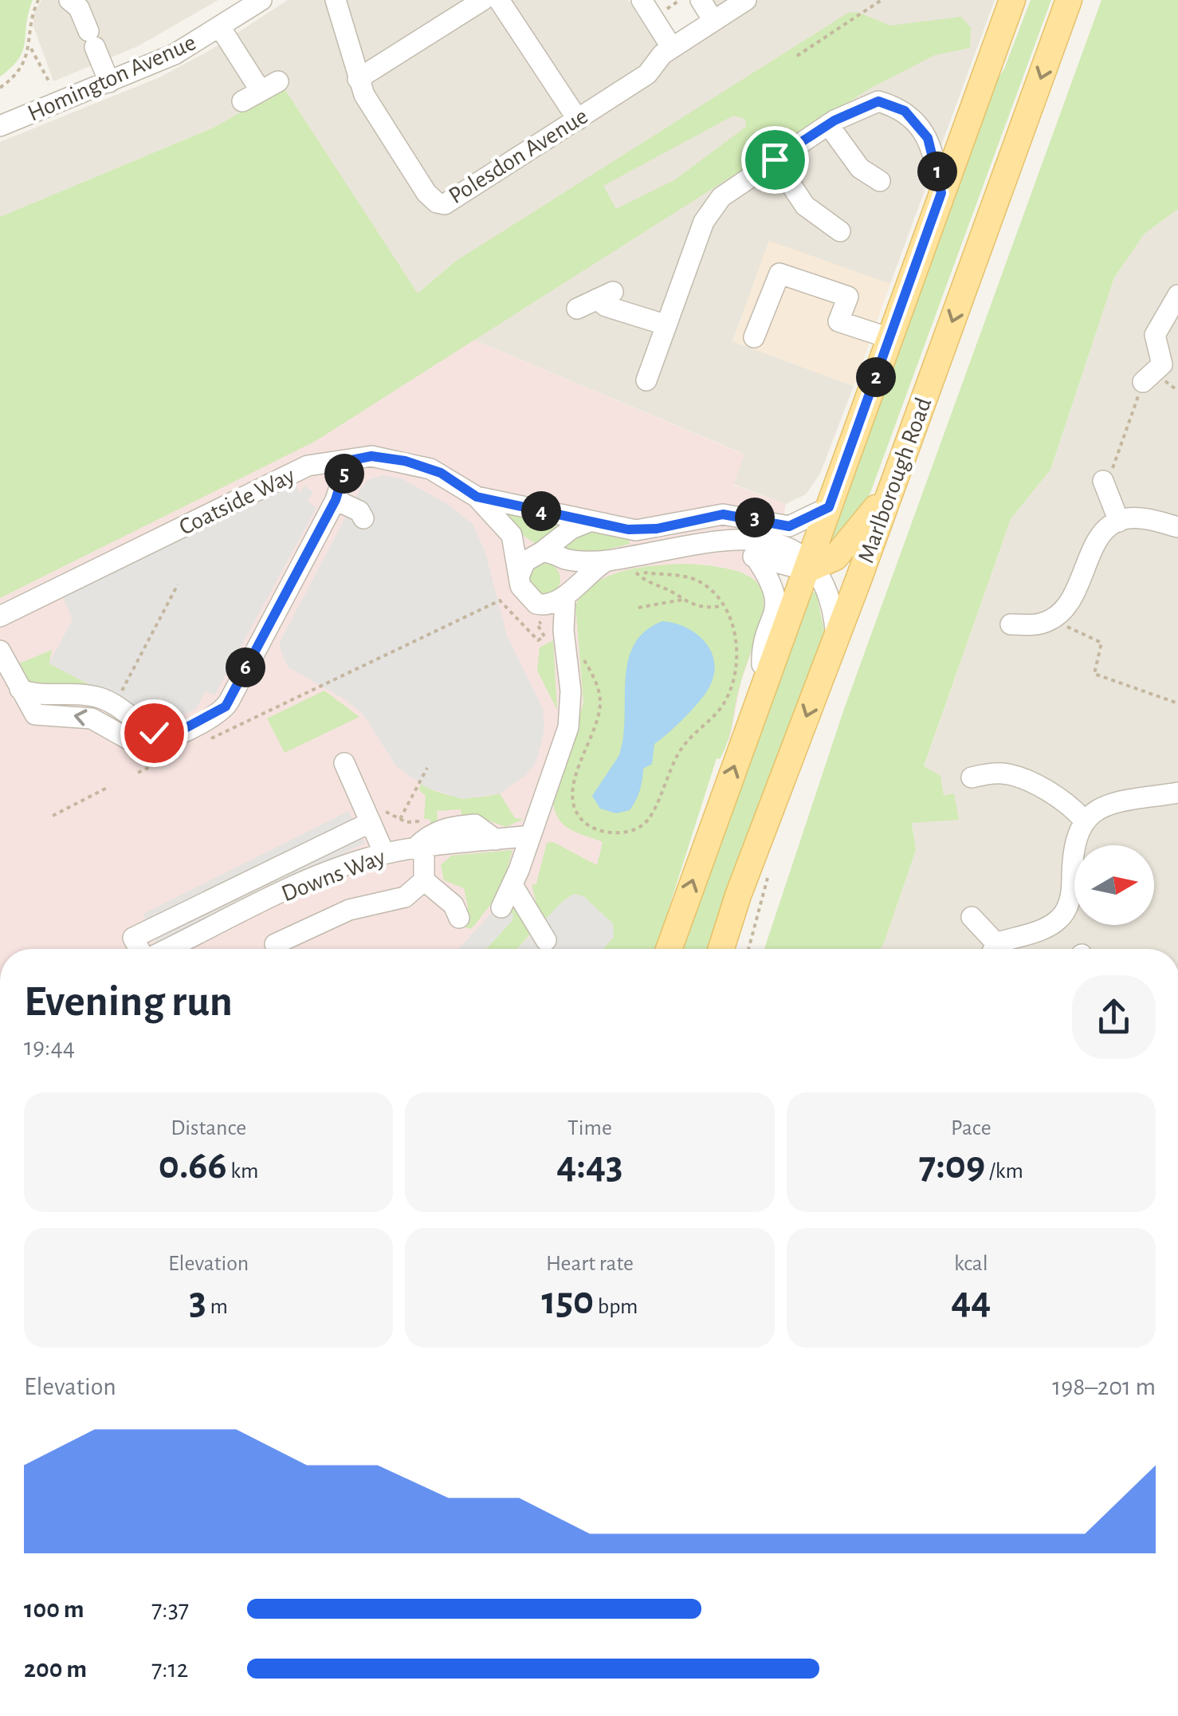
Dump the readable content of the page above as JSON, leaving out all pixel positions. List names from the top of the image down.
{
  "streets": {
    "main road": ["Marlborough Road"],
    "street": [
      "Homington Avenue",
      "Polesdon Avenue",
      "Coatside Way",
      "Downs Way"
    ]
  },
  "north": "right",
  "page": {
    "pins": [
      "1",
      "2",
      "5",
      "4",
      "3",
      "6"
    ],
    "heading": ["Evening run", "19:44"],
    "stats": [
      ["Distance", "0.66 km"],
      ["Time", "4:43"],
      ["Pace", "7:09 /km"],
      ["Elevation", "3 m"],
      ["Heart rate", "150 bpm"],
      ["kcal", "44"]
    ],
    "chart": ["Elevation", "198–201 m"],
    "list": [
      {
        "name": "100 m",
        "note": "7:37"
      },
      {
        "name": "200 m",
        "note": "7:12"
      }
    ]
  }
}
